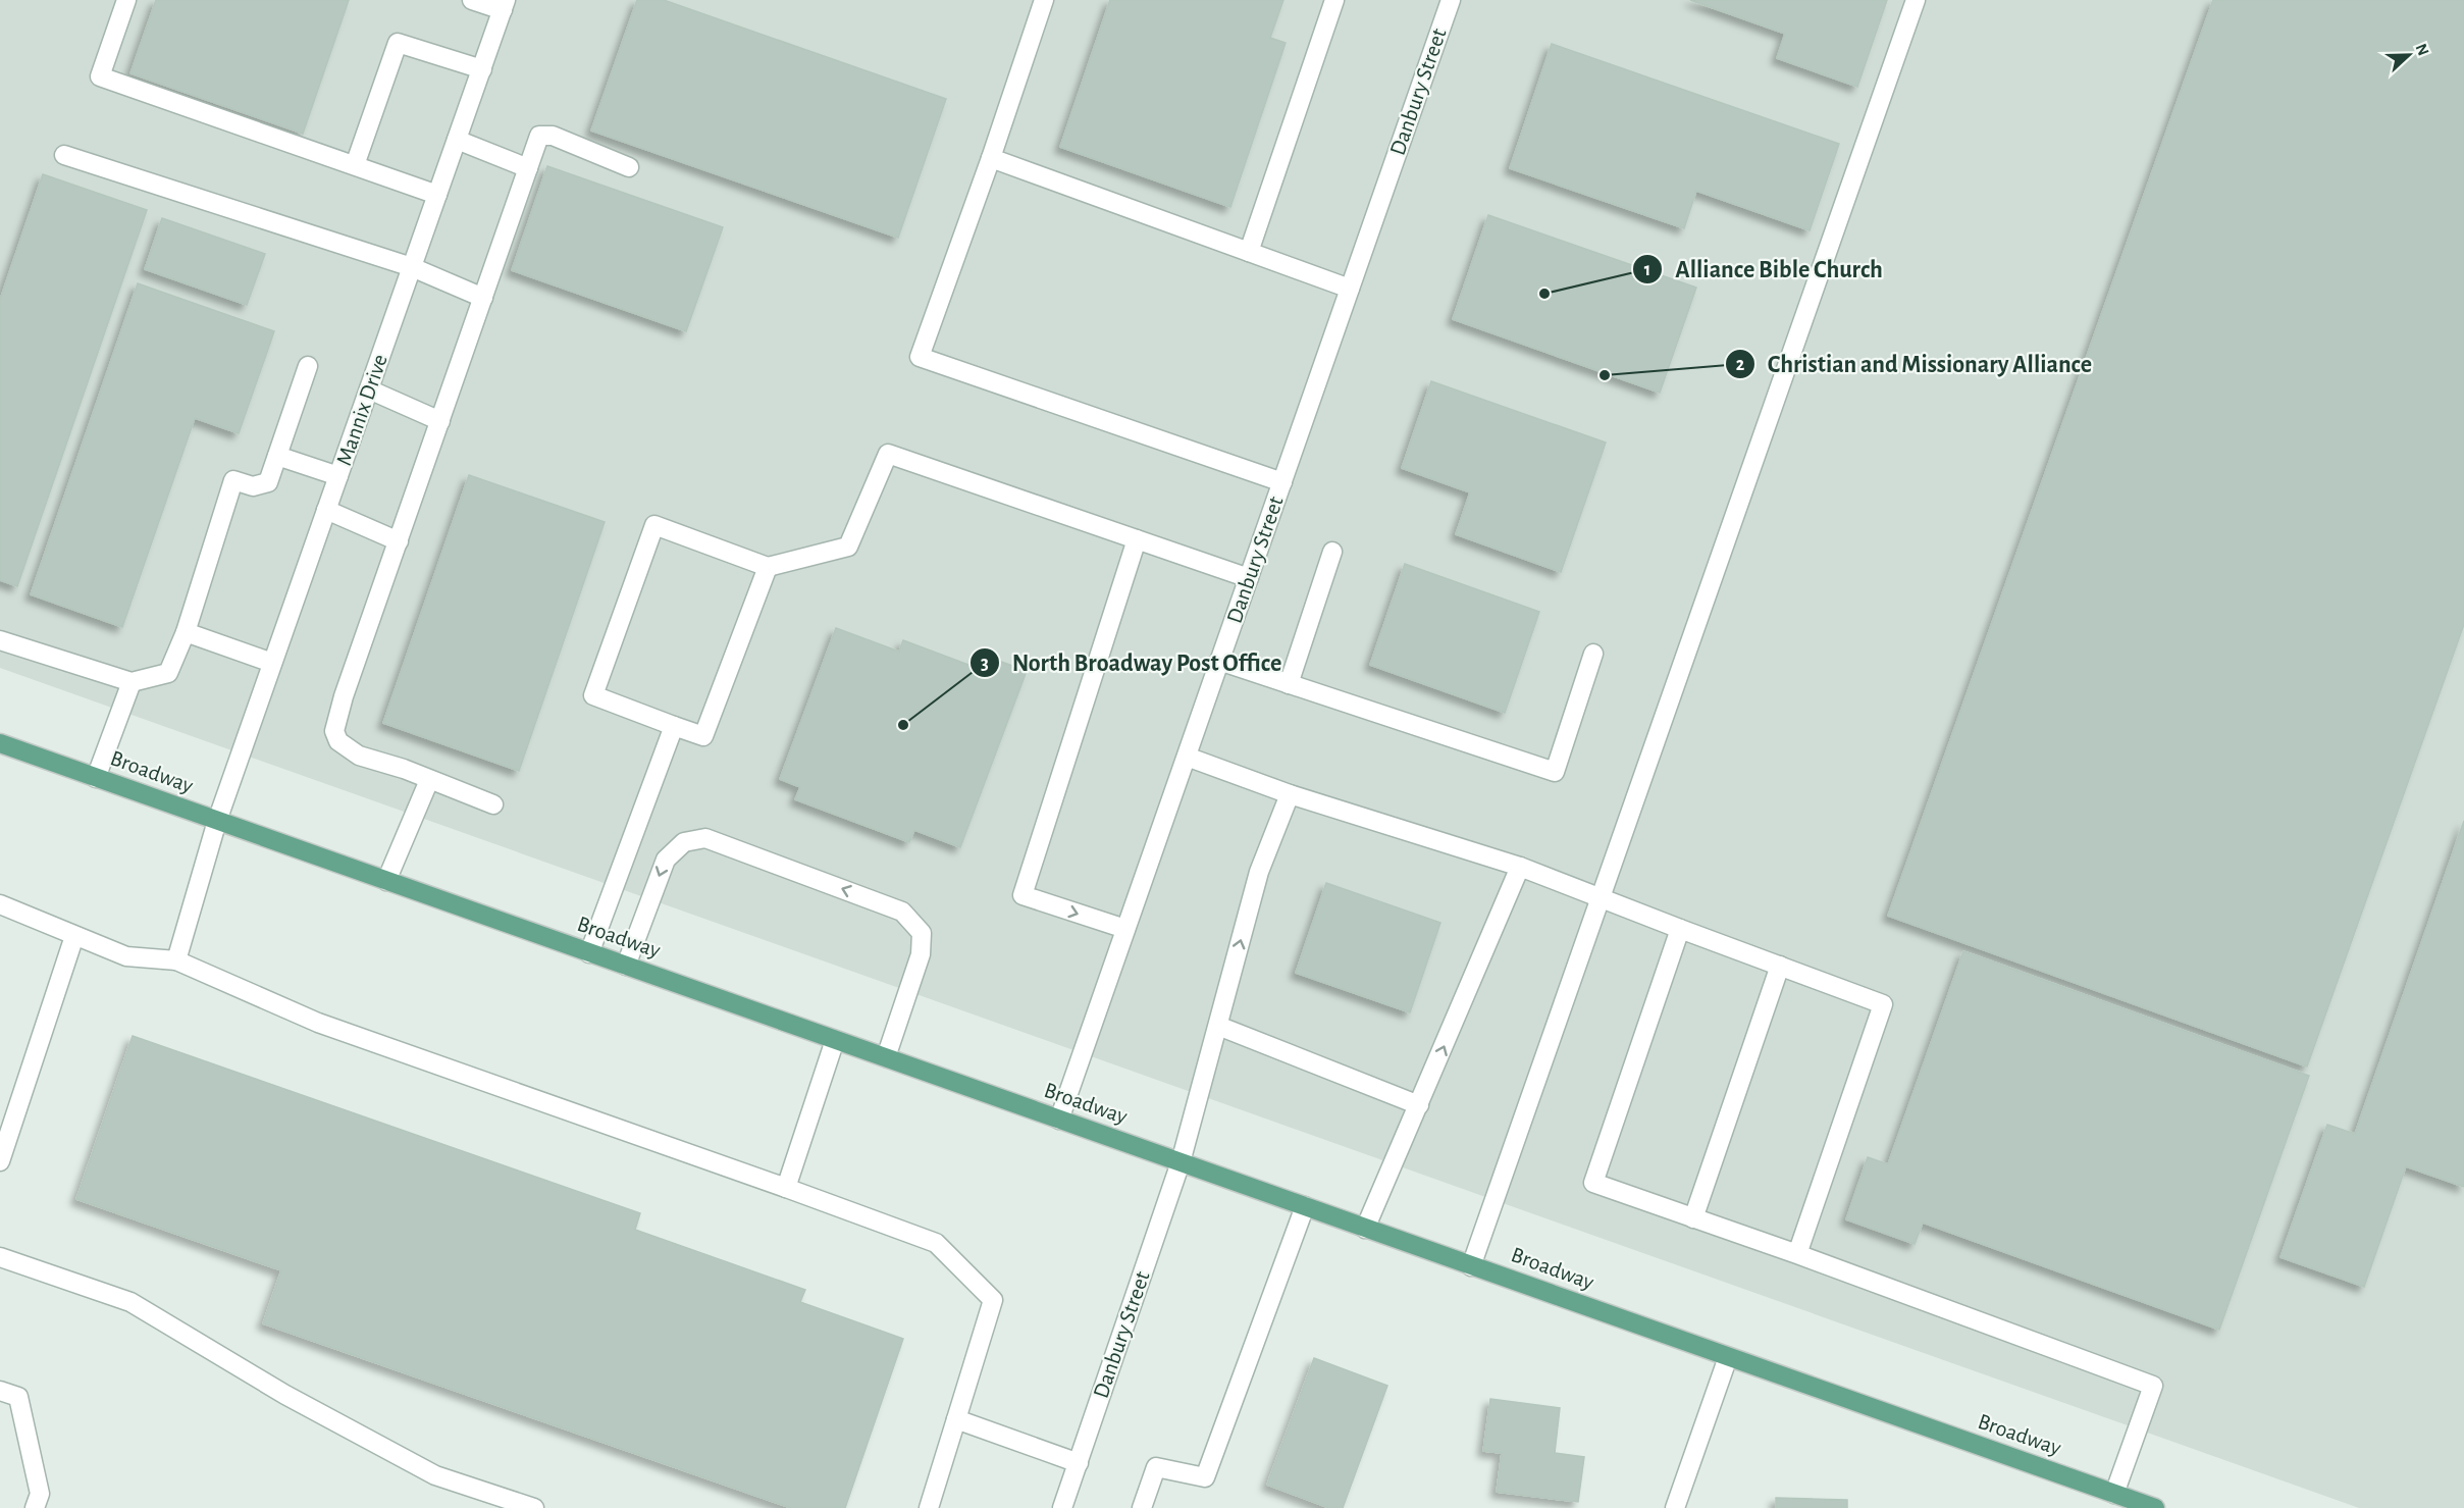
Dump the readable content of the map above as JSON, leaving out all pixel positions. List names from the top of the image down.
{
  "streets": {
    "main road": ["Broadway"],
    "street": ["Danbury Street", "Mannix Drive"]
  },
  "crossings": [
    ["Danbury Street", "Broadway"],
    ["Mannix Drive", "Broadway"]
  ],
  "places": ["Alliance Bible Church", "Christian and Missionary Alliance", "North Broadway Post Office"],
  "north": "right"
}
